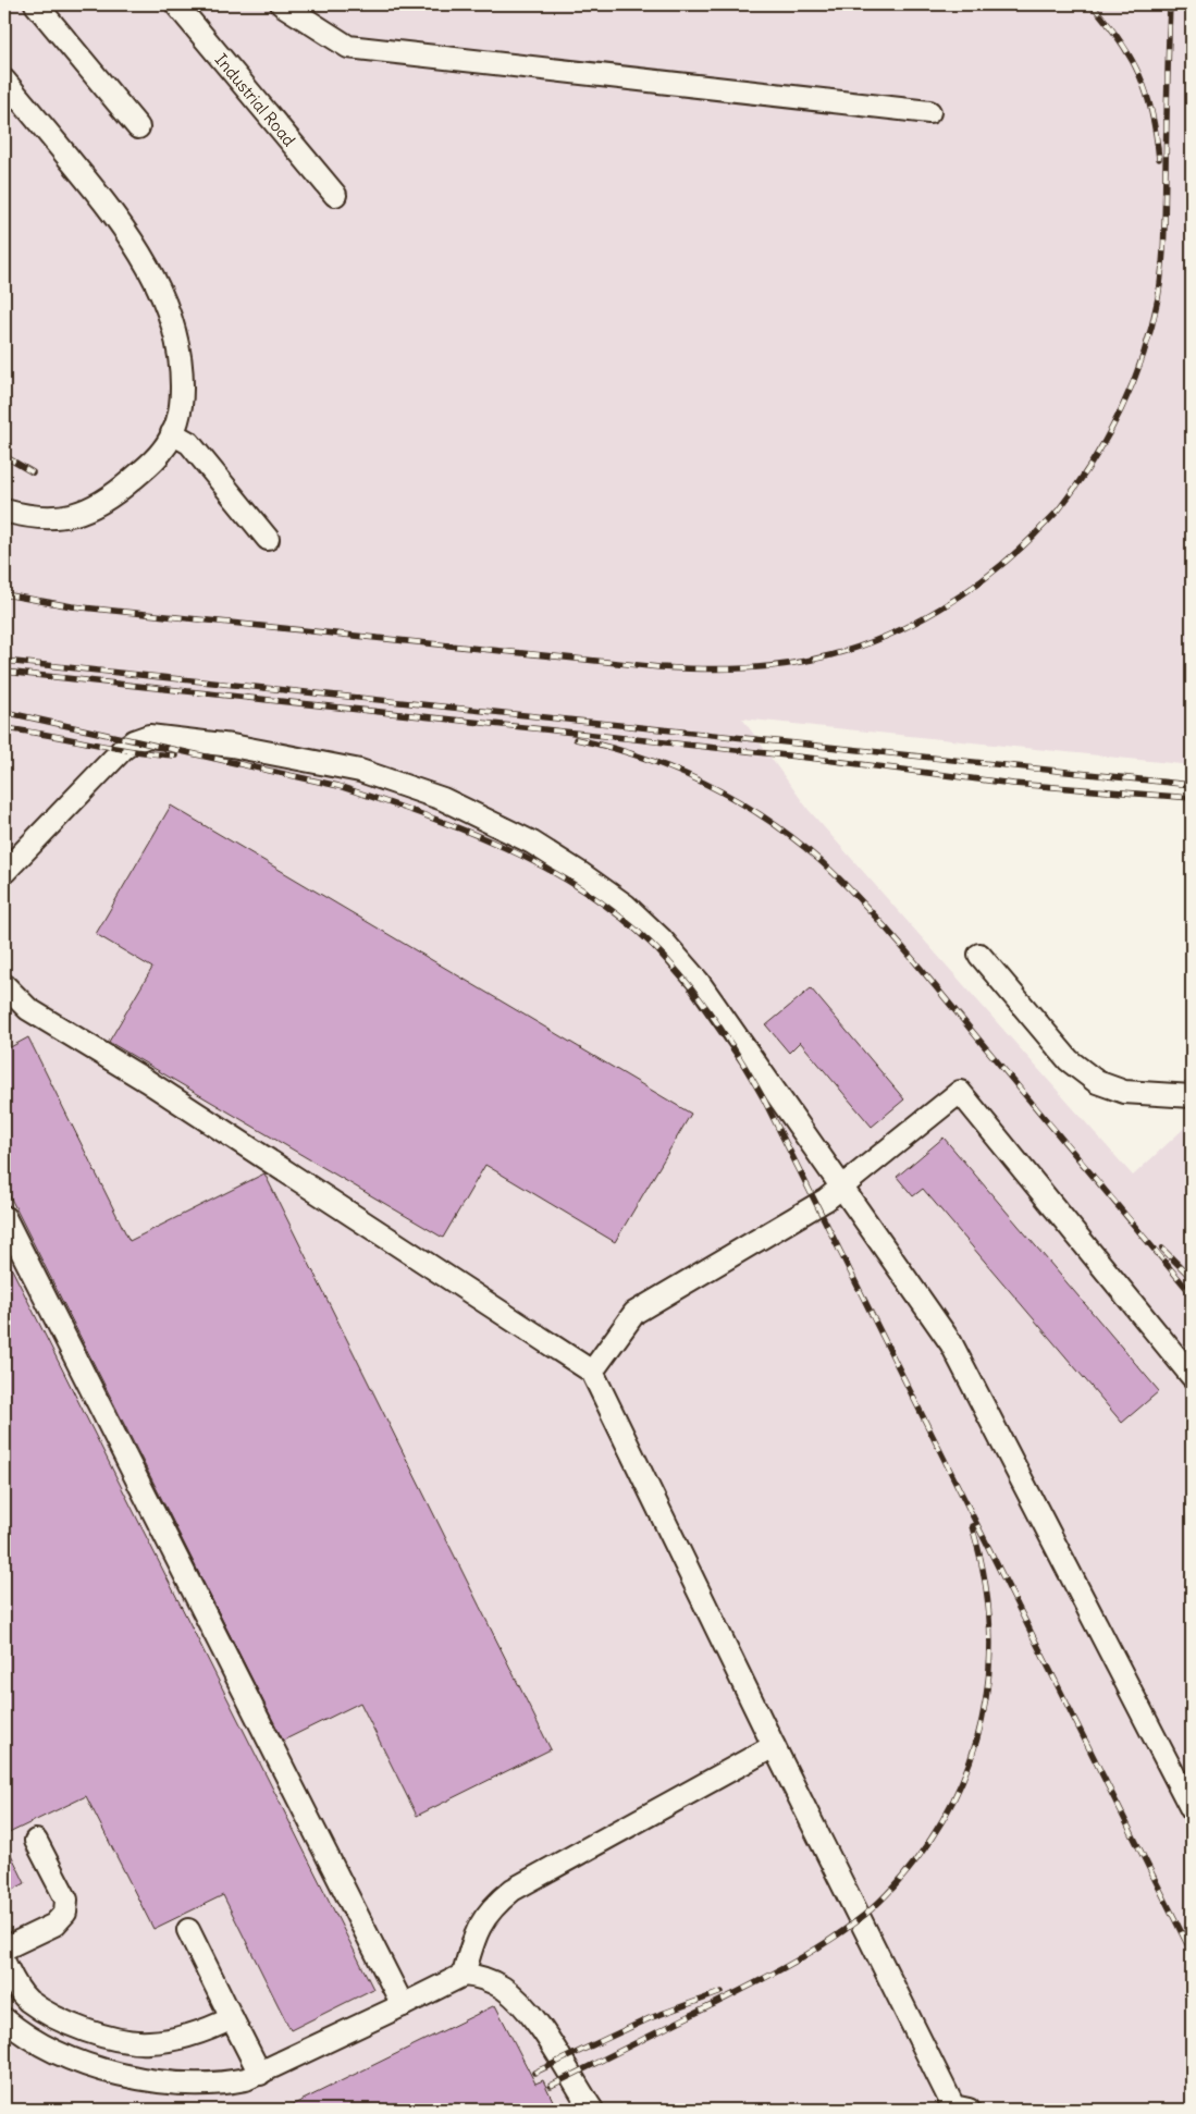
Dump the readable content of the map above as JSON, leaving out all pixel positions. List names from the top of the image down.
{
  "streets": {
    "lane": ["Industrial Road"]
  }
}
